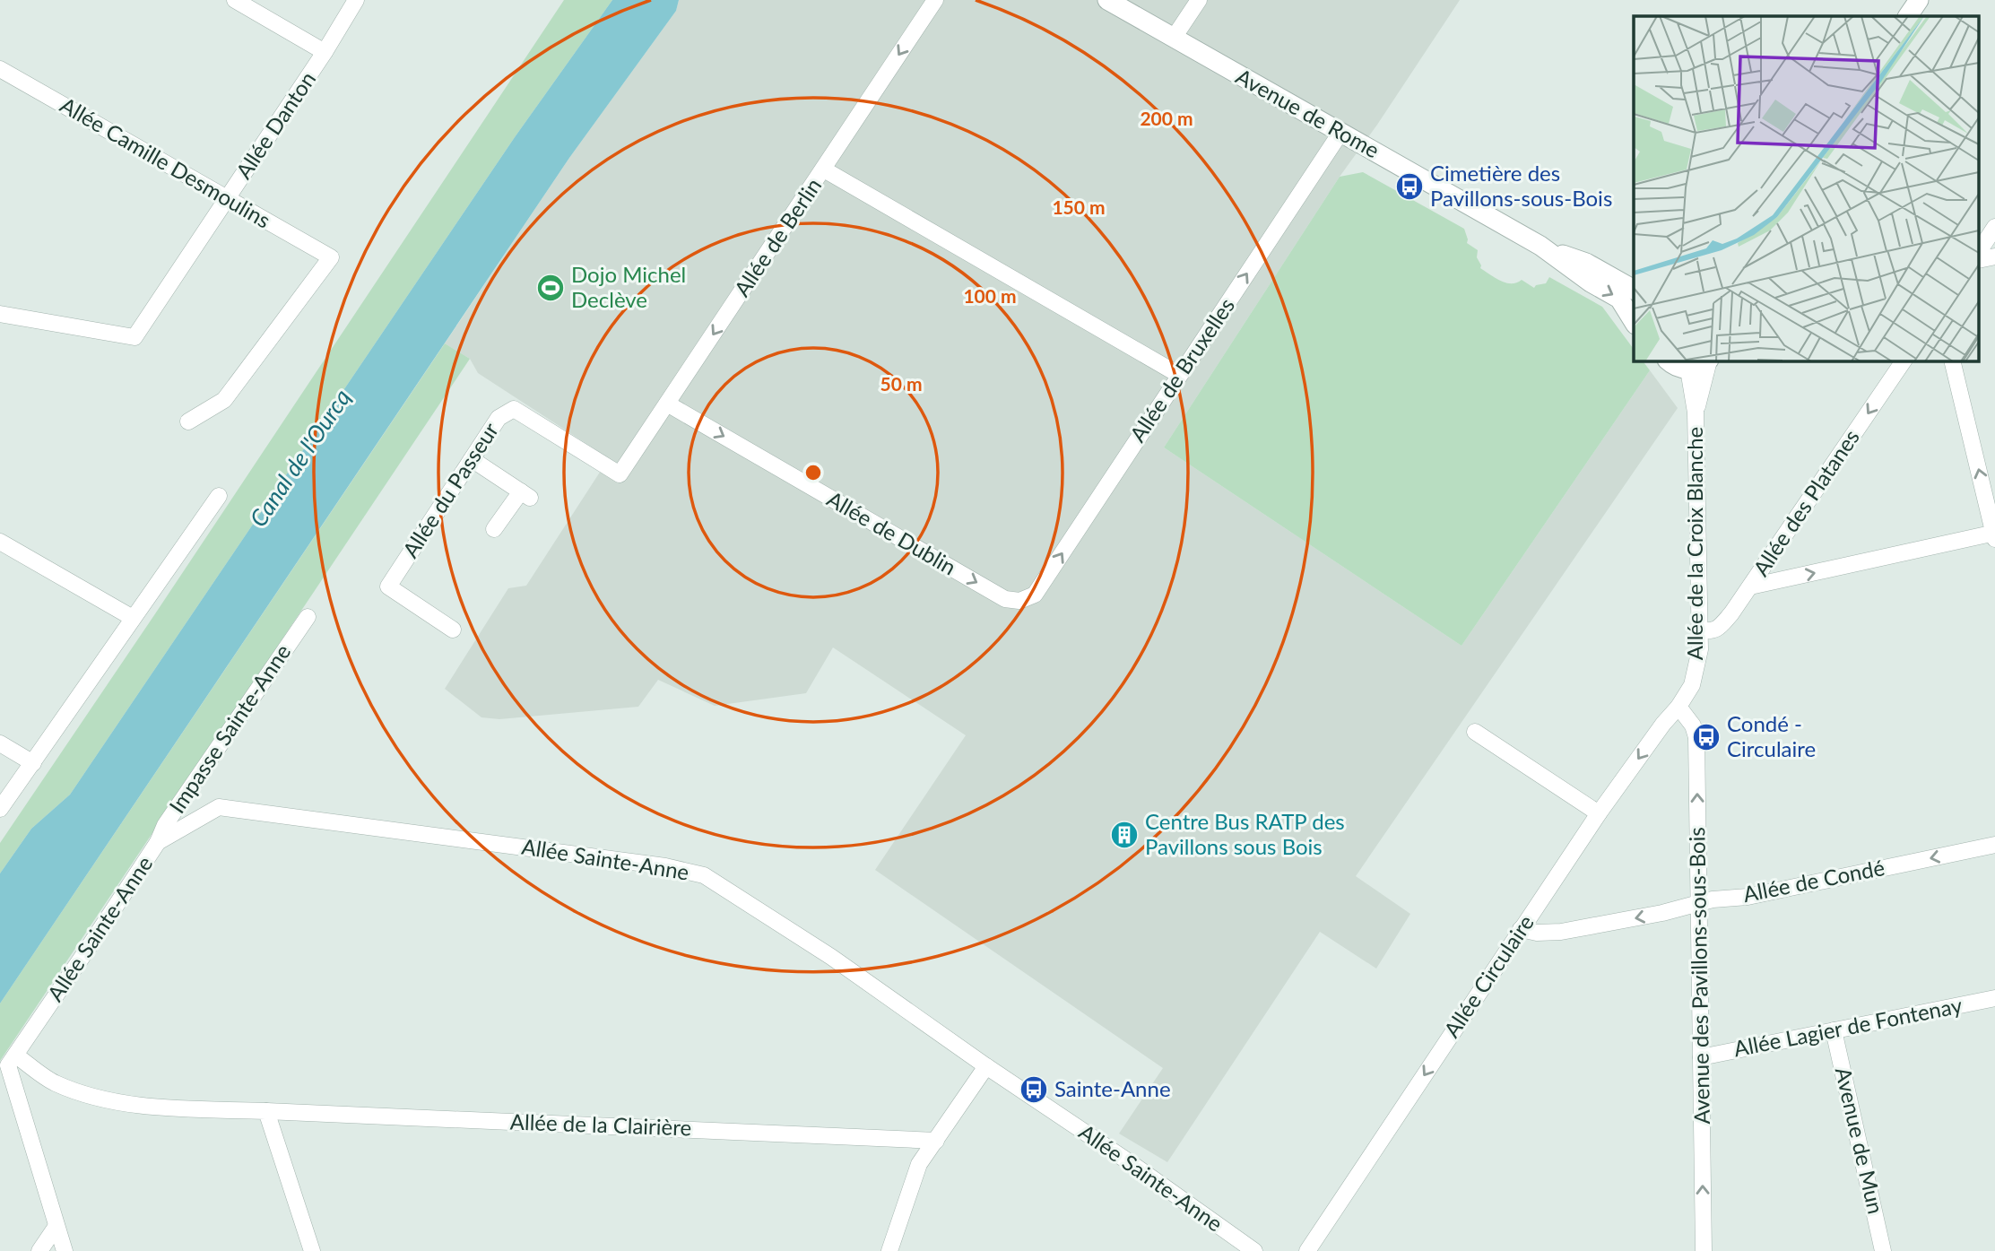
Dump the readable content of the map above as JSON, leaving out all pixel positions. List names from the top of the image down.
{
  "streets": {
    "street": [
      "Avenue de Rome",
      "Allée Danton",
      "Allée Camille Desmoulins",
      "Allée de Berlin",
      "Allée de Bruxelles",
      "Allée du Passeur",
      "Allée des Platanes",
      "Allée de Dublin",
      "Allée de la Croix Blanche",
      "Impasse Sainte-Anne",
      "Allée Sainte-Anne",
      "Allée de Condé",
      "Avenue des Pavillons-sous-Bois",
      "Allée Circulaire",
      "Allée Lagier de Fontenay",
      "Allée de la Clairière",
      "Avenue de Mun"
    ]
  },
  "crossings": [
    ["Avenue de Rome", "Allée de Bruxelles"],
    ["Allée Danton", "Allée Camille Desmoulins"],
    ["Allée de Berlin", "Allée du Passeur"],
    ["Allée de Berlin", "Allée de Dublin"],
    ["Allée de Bruxelles", "Allée de Dublin"],
    ["Allée des Platanes", "Allée de la Croix Blanche"],
    ["Allée de la Croix Blanche", "Avenue des Pavillons-sous-Bois"],
    ["Allée de la Croix Blanche", "Allée Circulaire"],
    ["Impasse Sainte-Anne", "Allée Sainte-Anne"],
    ["Allée Sainte-Anne", "Allée de la Clairière"],
    ["Allée de Condé", "Avenue des Pavillons-sous-Bois"],
    ["Allée de Condé", "Allée Circulaire"],
    ["Avenue des Pavillons-sous-Bois", "Allée Circulaire"],
    ["Avenue des Pavillons-sous-Bois", "Allée Lagier de Fontenay"],
    ["Allée Lagier de Fontenay", "Avenue de Mun"]
  ],
  "one_way": [
    "Allée de Berlin",
    "Allée de Bruxelles",
    "Allée des Platanes",
    "Allée de Dublin",
    "Allée de Condé",
    "Avenue des Pavillons-sous-Bois",
    "Allée Circulaire"
  ],
  "water": ["Canal de l'Ourcq"],
  "places": {
    "bus stop": ["Cimetière des Pavillons-sous-Bois", "Condé - Circulaire", "Sainte-Anne"],
    "sports": ["Dojo Michel Declève"],
    "building": ["Centre Bus RATP des Pavillons sous Bois"]
  },
  "rings": [
    "200 m",
    "150 m",
    "100 m",
    "50 m"
  ]
}
